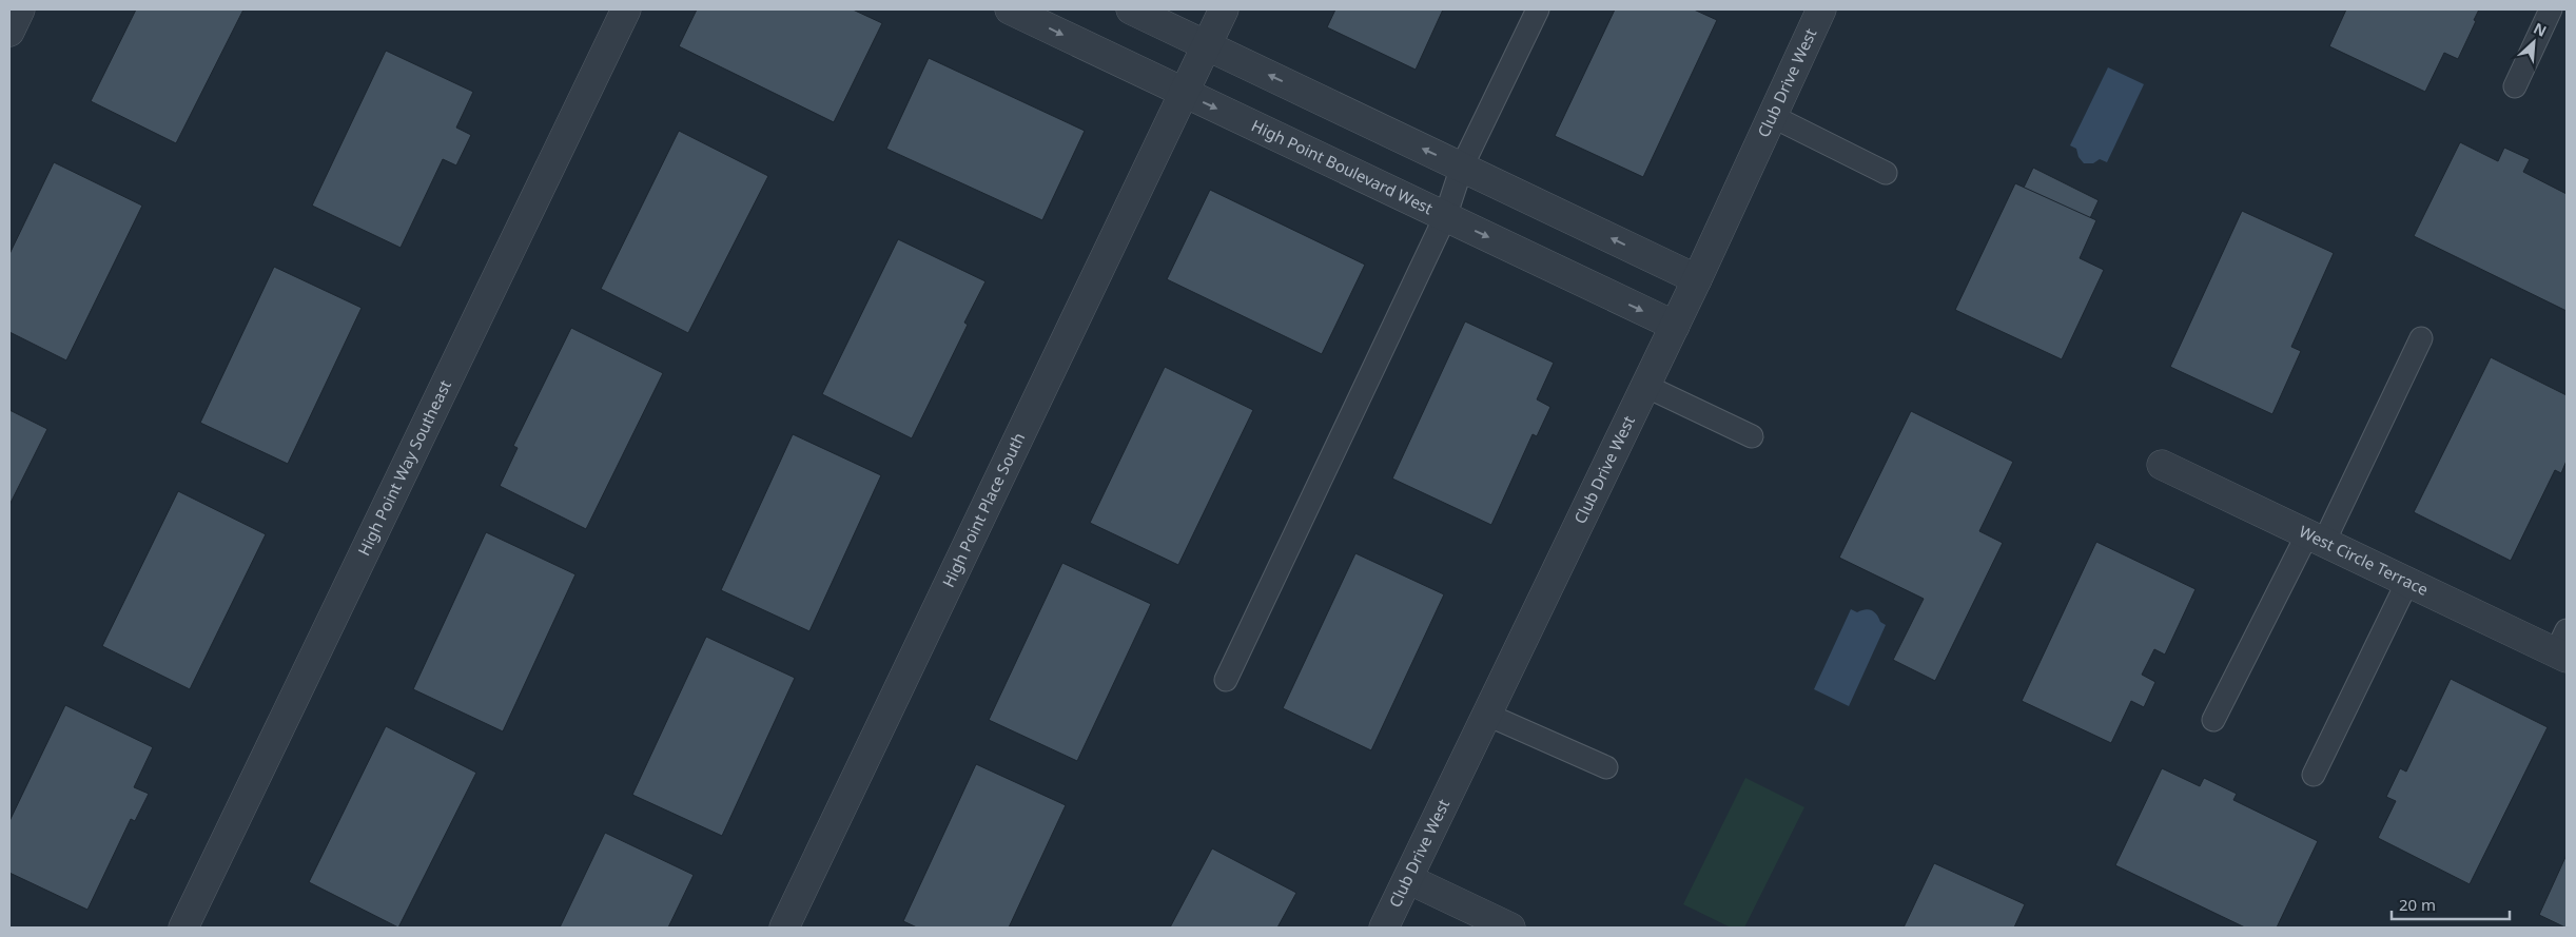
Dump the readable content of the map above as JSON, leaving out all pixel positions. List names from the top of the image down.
{
  "streets": {
    "street": [
      "Club Drive West",
      "High Point Boulevard West",
      "High Point Way Southeast",
      "High Point Place South",
      "West Circle Terrace"
    ]
  },
  "crossings": [
    ["Club Drive West", "High Point Boulevard West"],
    ["High Point Boulevard West", "High Point Place South"]
  ],
  "scale_bar": "20 m",
  "north": "top right"
}
